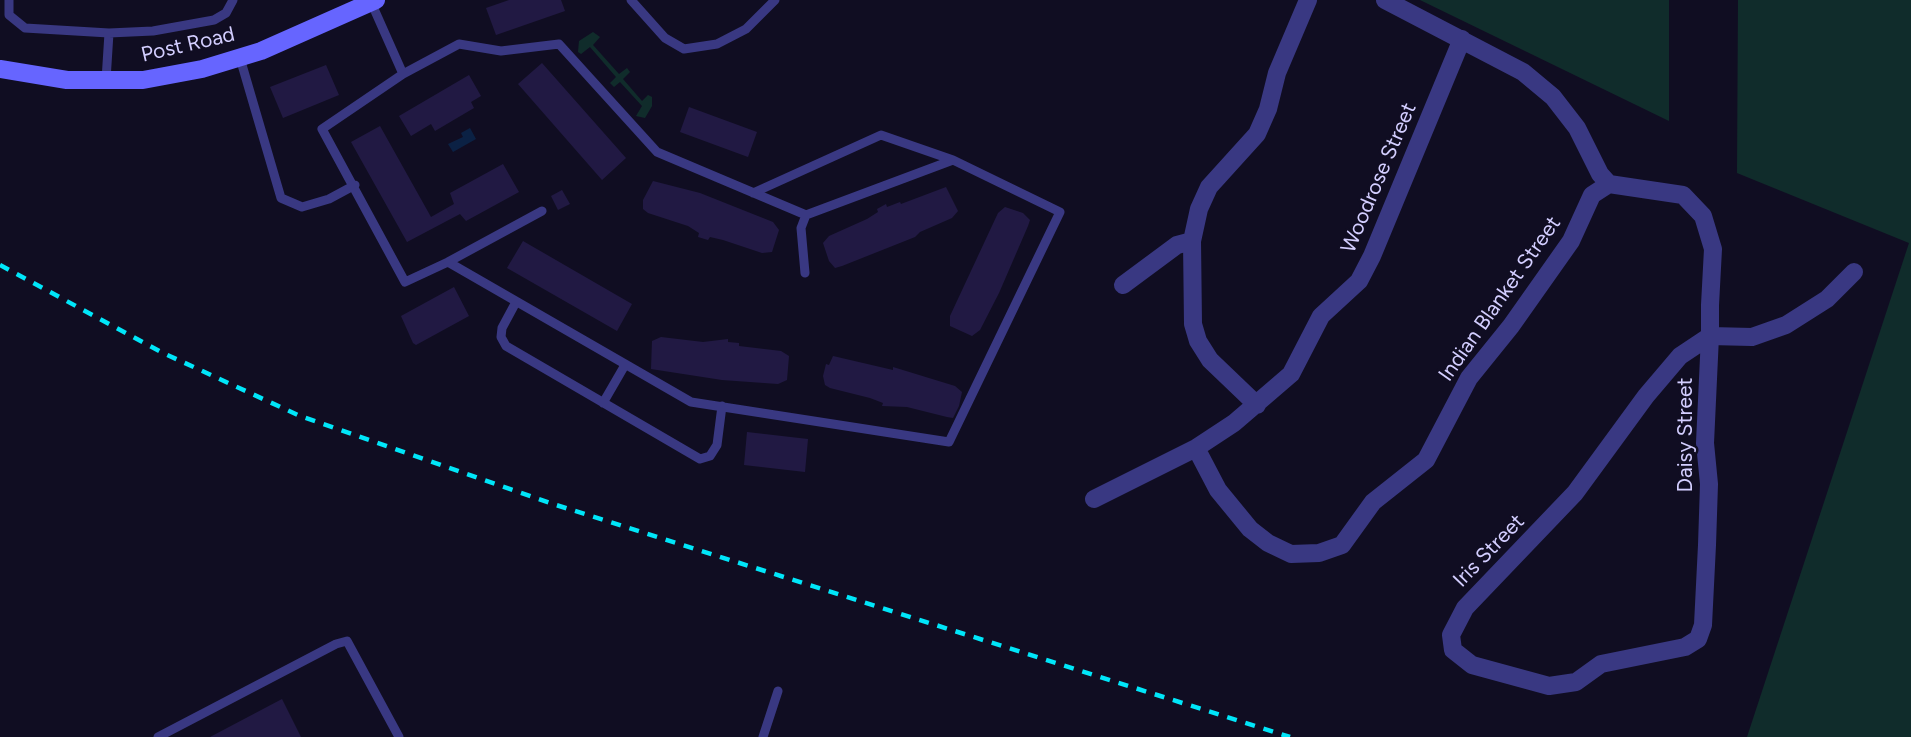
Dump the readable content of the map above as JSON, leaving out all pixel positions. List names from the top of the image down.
{
  "streets": {
    "street": [
      "Post Road",
      "Woodrose Street",
      "Indian Blanket Street",
      "Daisy Street",
      "Iris Street"
    ]
  },
  "crossings": [
    ["Woodrose Street", "Indian Blanket Street"],
    ["Indian Blanket Street", "Daisy Street"],
    ["Daisy Street", "Iris Street"]
  ]
}
